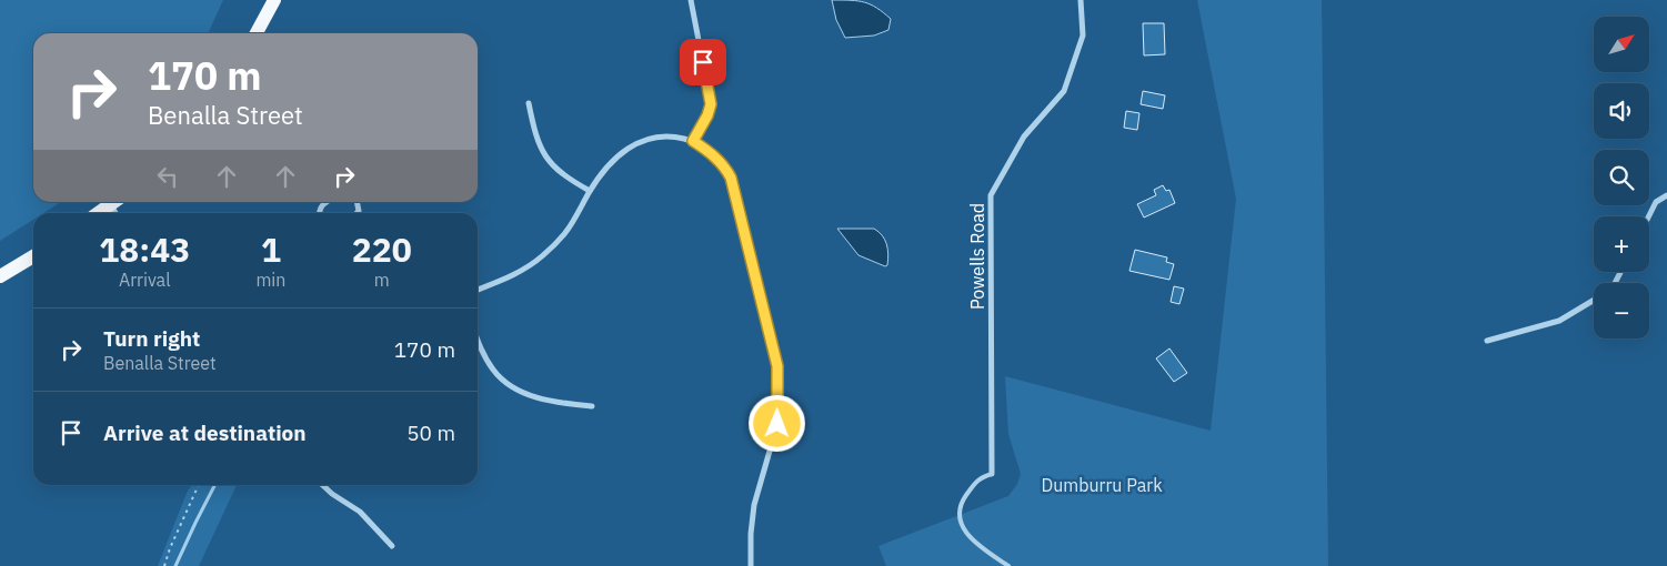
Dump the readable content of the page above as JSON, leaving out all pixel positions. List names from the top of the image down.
{
  "streets": {
    "street": ["Powells Road"]
  },
  "parks": ["Dumburru Park"],
  "north": "top right",
  "page": {
    "map_buttons": ["+", "−"],
    "turn": ["170 m", "Benalla Street"],
    "eta": [
      "18:43",
      "Arrival",
      "1",
      "min",
      "220",
      "m"
    ],
    "list": [
      {
        "name": "Turn right",
        "note": "Benalla Street",
        "value": "170 m"
      },
      {
        "name": "Arrive at destination",
        "value": "50 m"
      }
    ]
  }
}
